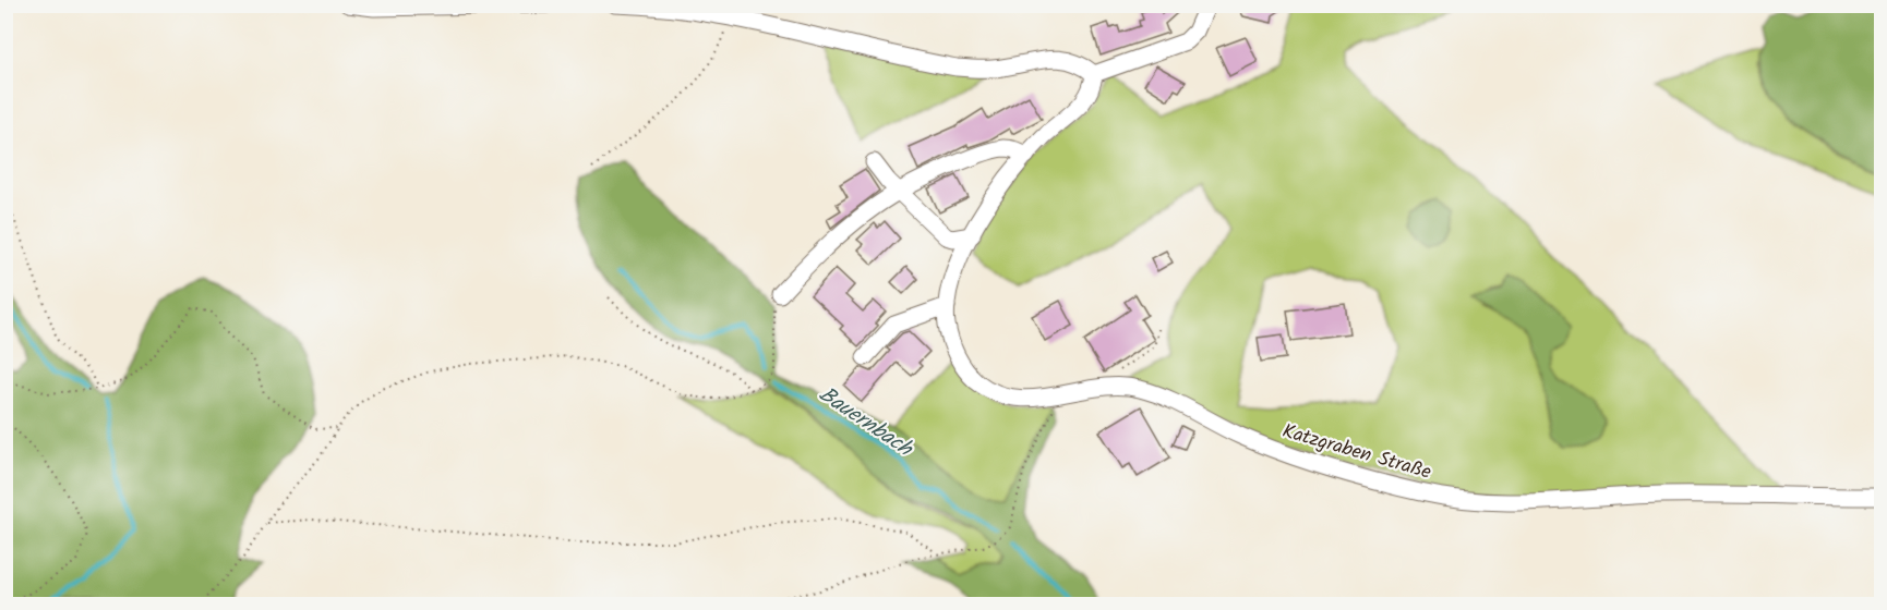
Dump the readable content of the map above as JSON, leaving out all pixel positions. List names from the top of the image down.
{
  "streets": {
    "street": ["Katzgraben Straße"]
  },
  "water": ["Bauernbach"]
}
